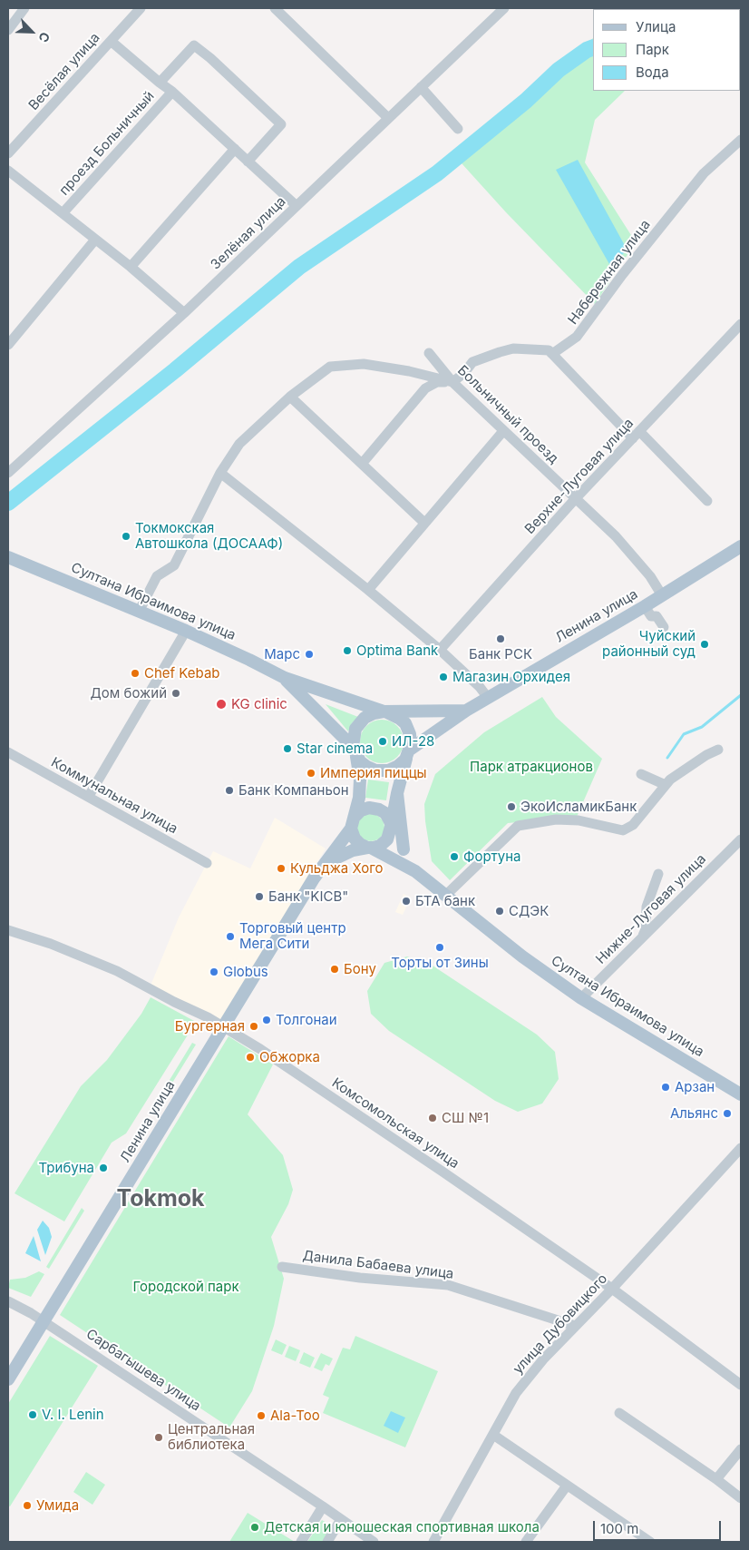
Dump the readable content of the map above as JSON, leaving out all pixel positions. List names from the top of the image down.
{
  "streets": {
    "main road": ["Султана Ибраимова улица", "Ленина улица"],
    "street": [
      "Весёлая улица",
      "проезд Больничный",
      "Зелёная улица",
      "Набережная улица",
      "Больничный проезд",
      "Верхне-Луговая улица",
      "Коммунальная улица",
      "Нижне-Луговая улица",
      "Комсомольская улица",
      "Данила Бабаева улица",
      "улица Дубовицкого",
      "Сарбагышева улица"
    ]
  },
  "crossings": [
    ["проезд Больничный", "Зелёная улица"],
    ["Больничный проезд", "Верхне-Луговая улица"],
    ["Больничный проезд", "Ленина улица"],
    ["Султана Ибраимова улица", "Нижне-Луговая улица"],
    ["Ленина улица", "Комсомольская улица"],
    ["Ленина улица", "Сарбагышева улица"],
    ["Комсомольская улица", "улица Дубовицкого"],
    ["Данила Бабаева улица", "улица Дубовицкого"]
  ],
  "districts": ["Tokmok"],
  "parks": ["Парк атракционов", "Городской парк"],
  "places": [
    "Токмокская Автошкола (ДОСААФ)",
    "Банк РСК",
    "Чуйский районный суд",
    "Optima Bank",
    "Марс",
    "Chef Kebab",
    "Магазин Орхидея",
    "Дом божий",
    "KG clinic",
    "ИЛ-28",
    "Star cinema",
    "Империя пиццы",
    "Банк Компаньон",
    "ЭкоИсламикБанк",
    "Фортуна",
    "Кульджа Хого",
    "Банк \"KICB\"",
    "БТА банк",
    "СДЭК",
    "Торговый центр Мега Сити",
    "Торты от Зины",
    "Бону",
    "Globus",
    "Толгонаи",
    "Бургерная",
    "Обжорка",
    "Арзан",
    "Альянс",
    "СШ №1",
    "Трибуна",
    "V. I. Lenin",
    "Ala-Too",
    "Центральная библиотека",
    "Умида",
    "Детская и юношеская спортивная школа"
  ],
  "legend": ["Улица", "Парк", "Вода"],
  "scale_bar": "100 m",
  "north": "bottom right"
}
